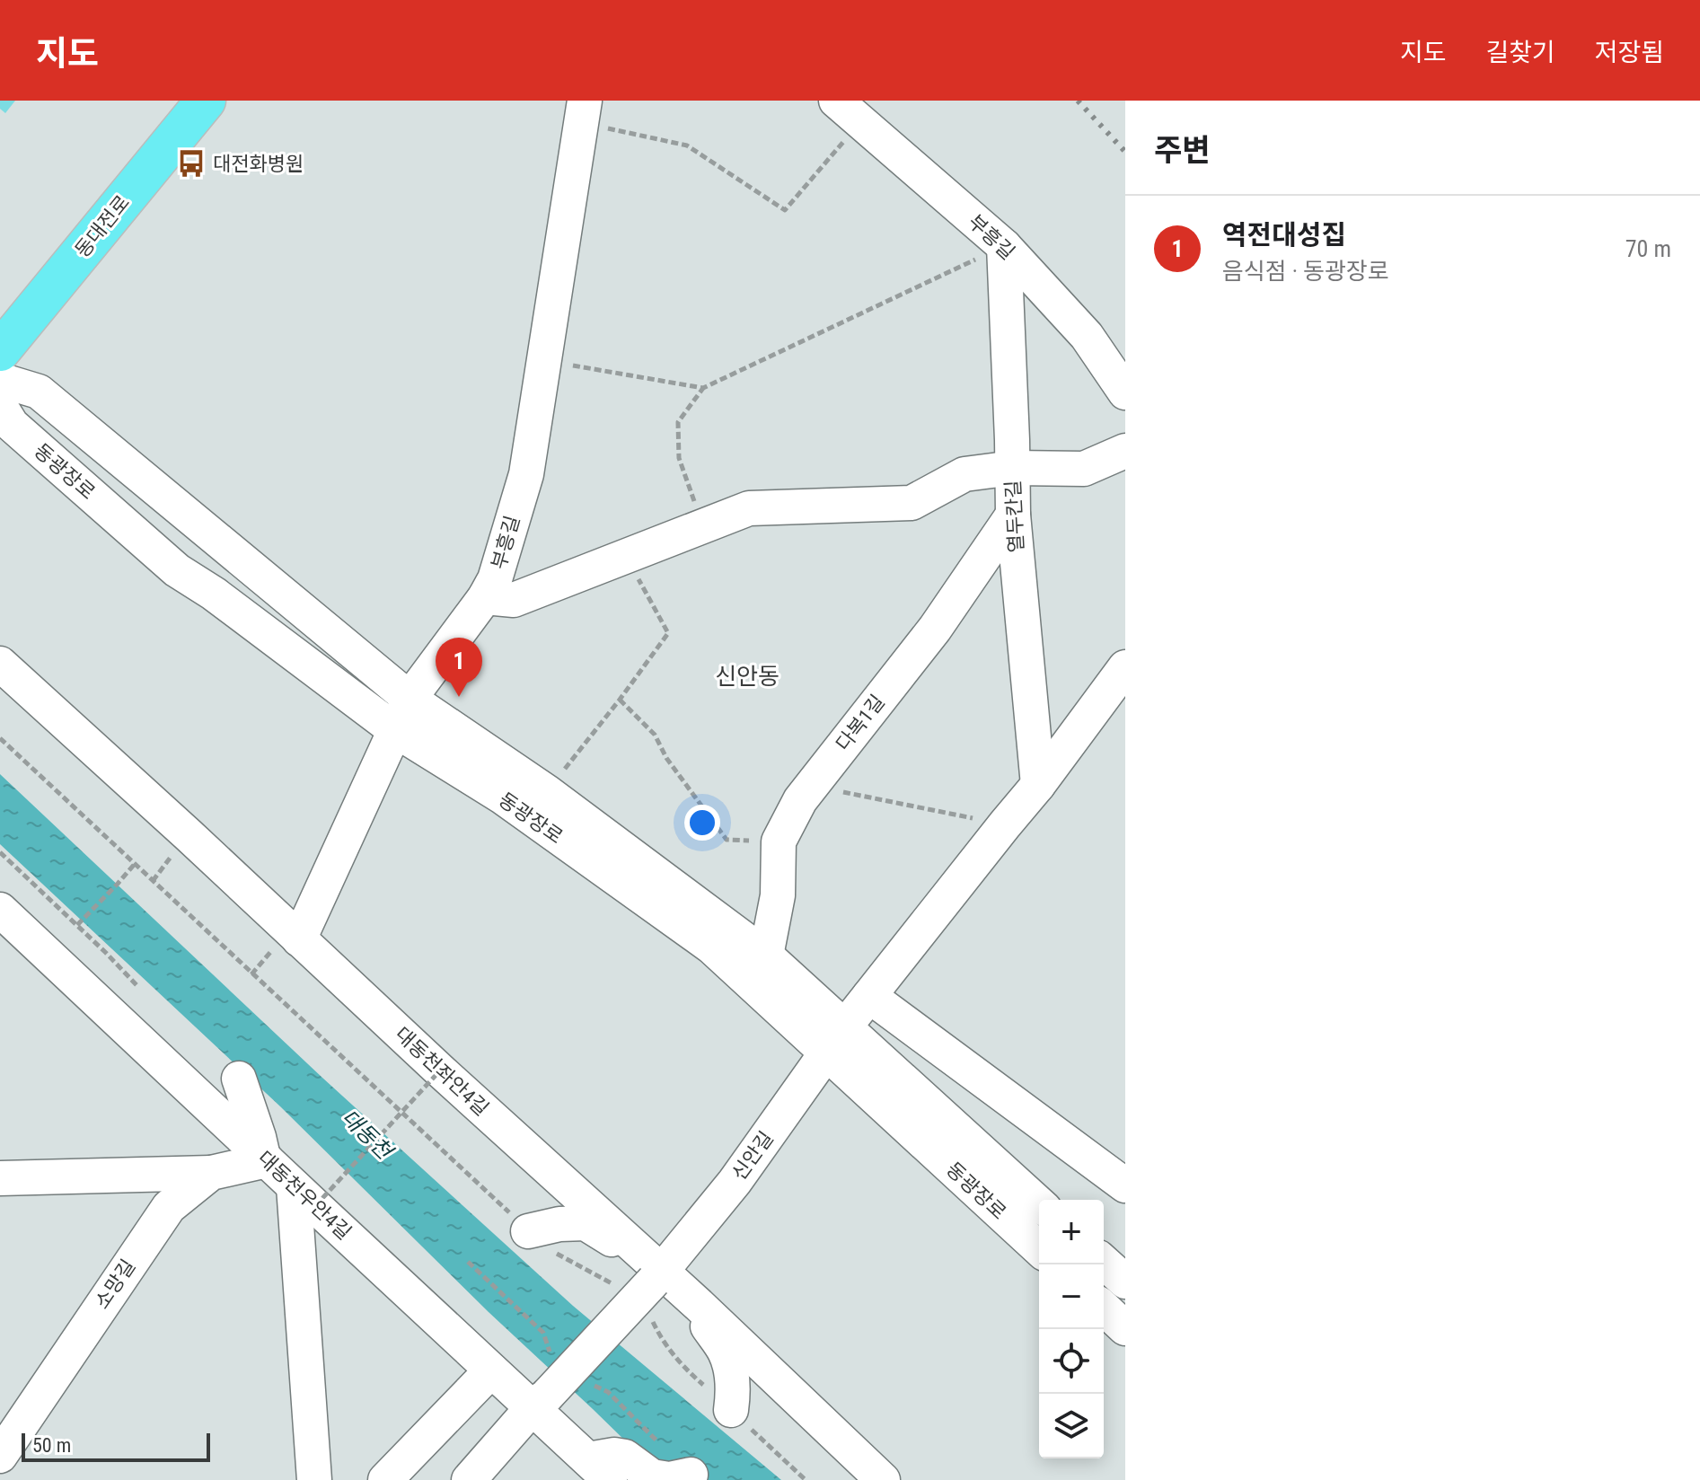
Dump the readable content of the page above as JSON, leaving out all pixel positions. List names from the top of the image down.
{
  "streets": {
    "main road": ["동대전로"],
    "street": [
      "부흥길",
      "동광장로",
      "열두칸길",
      "다복1길",
      "대동천좌안4길",
      "신안길",
      "대동천우안4길",
      "소망길"
    ]
  },
  "crossings": [
    ["부흥길", "동광장로"],
    ["부흥길", "열두칸길"],
    ["부흥길", "대동천좌안4길"],
    ["동광장로", "다복1길"],
    ["동광장로", "신안길"],
    ["열두칸길", "다복1길"],
    ["열두칸길", "신안길"],
    ["대동천좌안4길", "신안길"],
    ["신안길", "대동천우안4길"],
    ["대동천우안4길", "소망길"]
  ],
  "districts": ["신안동"],
  "water": ["대동천"],
  "places": {
    "bus stop": ["대전화병원"]
  },
  "scale_bar": "50 m",
  "page": {
    "header": "지도",
    "nav": ["지도", "길찾기", "저장됨"],
    "heading": "주변",
    "list": [
      {
        "mark": "1",
        "name": "역전대성집",
        "note": "음식점 · 동광장로",
        "value": "70 m"
      }
    ],
    "pins": "1",
    "map_buttons": ["+", "−"],
    "scale": "50 m"
  }
}
